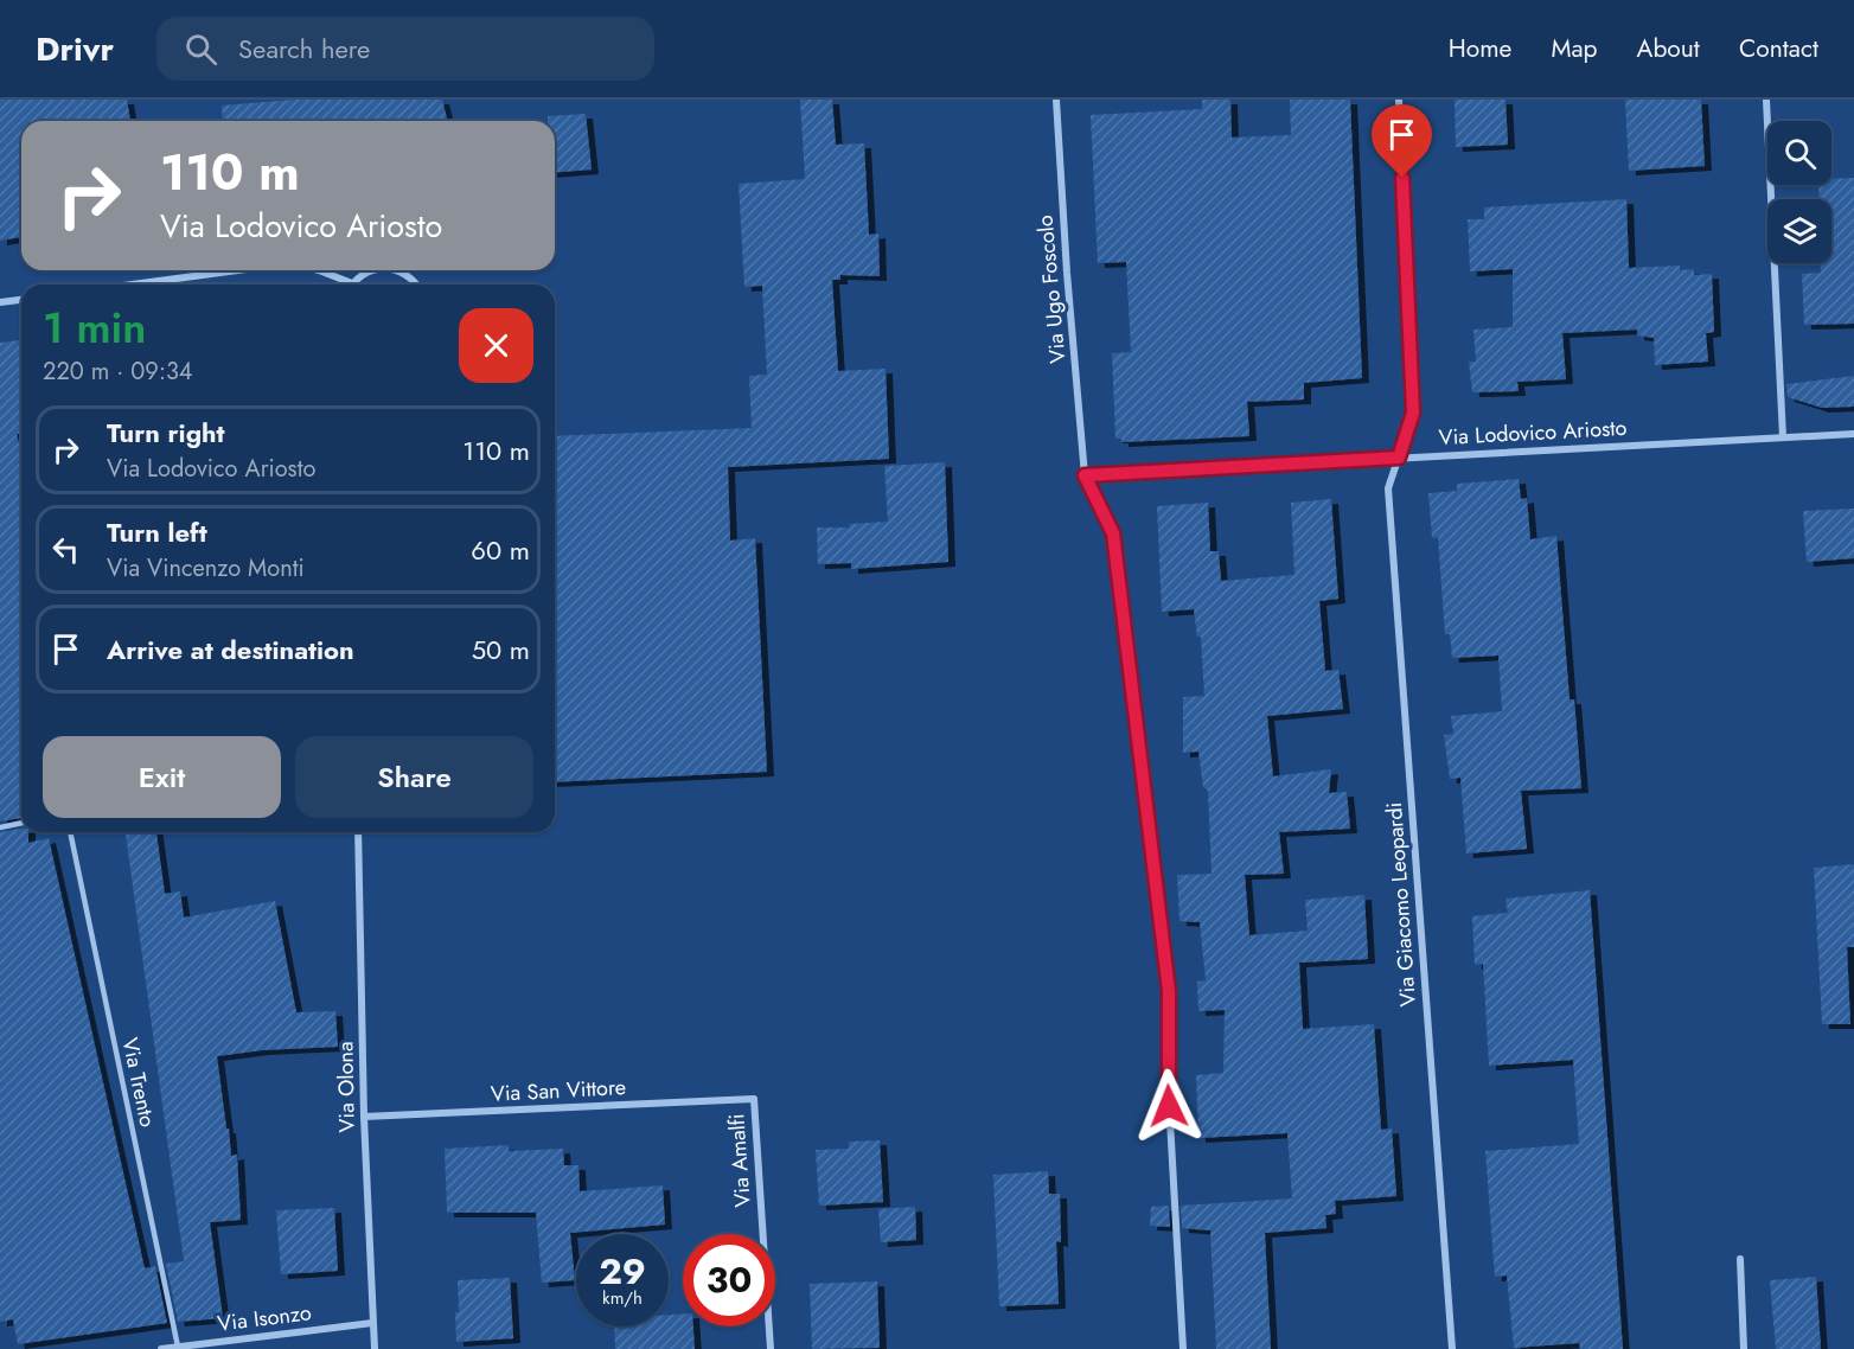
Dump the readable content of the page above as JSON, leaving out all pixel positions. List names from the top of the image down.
{
  "streets": {
    "street": [
      "Via Ugo Foscolo",
      "Via Lodovico Ariosto",
      "Via Giacomo Leopardi",
      "Via Olona",
      "Via San Vittore",
      "Via Amalfi",
      "Via Isonzo"
    ],
    "lane": ["Via Trento"]
  },
  "crossings": [
    ["Via Ugo Foscolo", "Via Lodovico Ariosto"],
    ["Via Lodovico Ariosto", "Via Giacomo Leopardi"],
    ["Via Trento", "Via Isonzo"],
    ["Via Olona", "Via San Vittore"],
    ["Via Olona", "Via Isonzo"],
    ["Via San Vittore", "Via Amalfi"]
  ],
  "page": {
    "header": "Drivr",
    "search": "Search here",
    "nav": [
      "Home",
      "Map",
      "About",
      "Contact"
    ],
    "turn": ["110 m", "Via Lodovico Ariosto"],
    "heading": ["1 min", "220 m · 09:34"],
    "list": [
      {
        "name": "Turn right",
        "note": "Via Lodovico Ariosto",
        "value": "110 m"
      },
      {
        "name": "Turn left",
        "note": "Via Vincenzo Monti",
        "value": "60 m"
      },
      {
        "name": "Arrive at destination",
        "value": "50 m"
      }
    ],
    "buttons": ["Exit", "Share"],
    "speed": "29 km/h",
    "limit": "30"
  }
}
